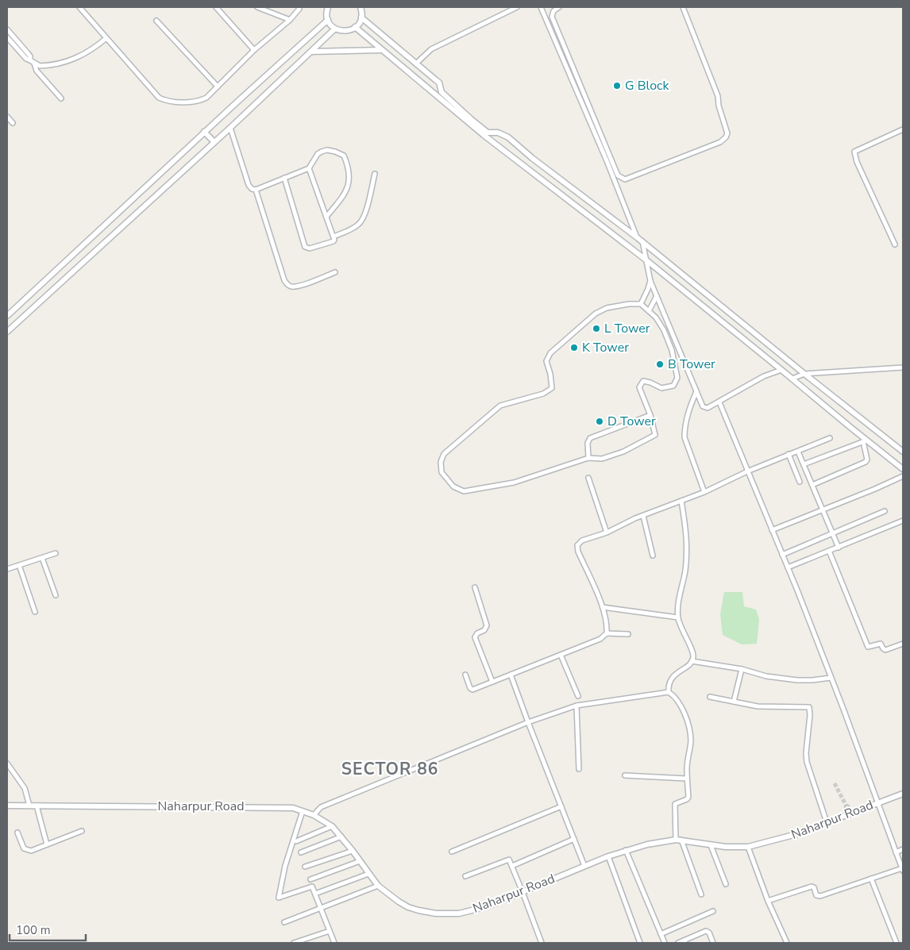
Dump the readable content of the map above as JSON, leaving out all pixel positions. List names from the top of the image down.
{
  "streets": {
    "street": ["Naharpur Road"]
  },
  "districts": ["SECTOR 86"],
  "places": [
    "G Block",
    "L Tower",
    "K Tower",
    "B Tower",
    "D Tower"
  ],
  "scale_bar": "100 m"
}
